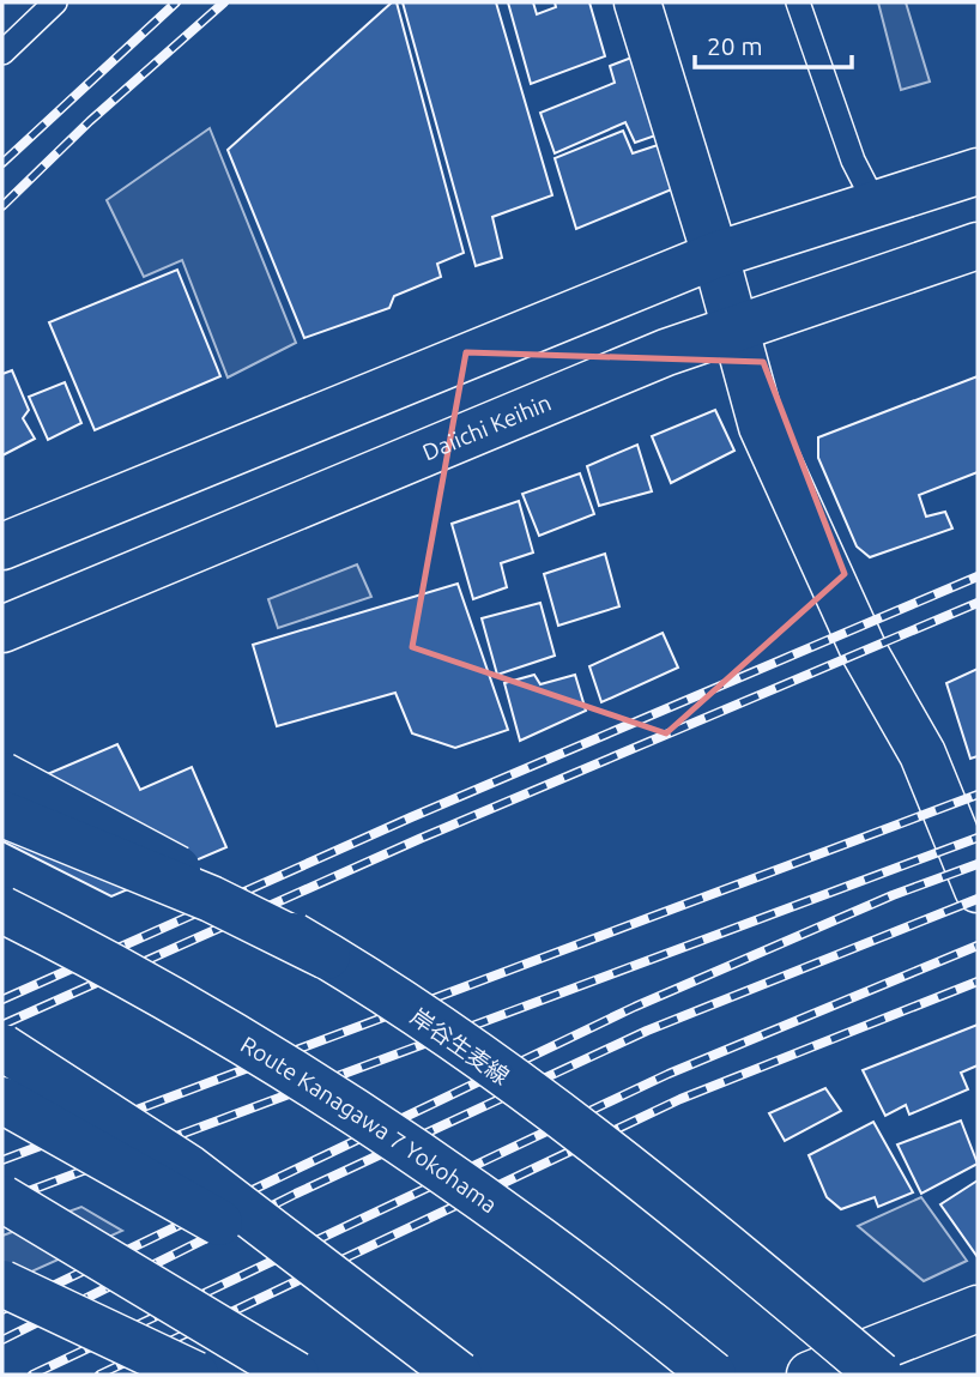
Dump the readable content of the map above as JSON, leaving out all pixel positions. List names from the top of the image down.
{
  "streets": {
    "main road": ["Daiichi Keihin", "岸谷生麦線", "Route Kanagawa 7 Yokohama"]
  },
  "scale_bar": "20 m"
}
